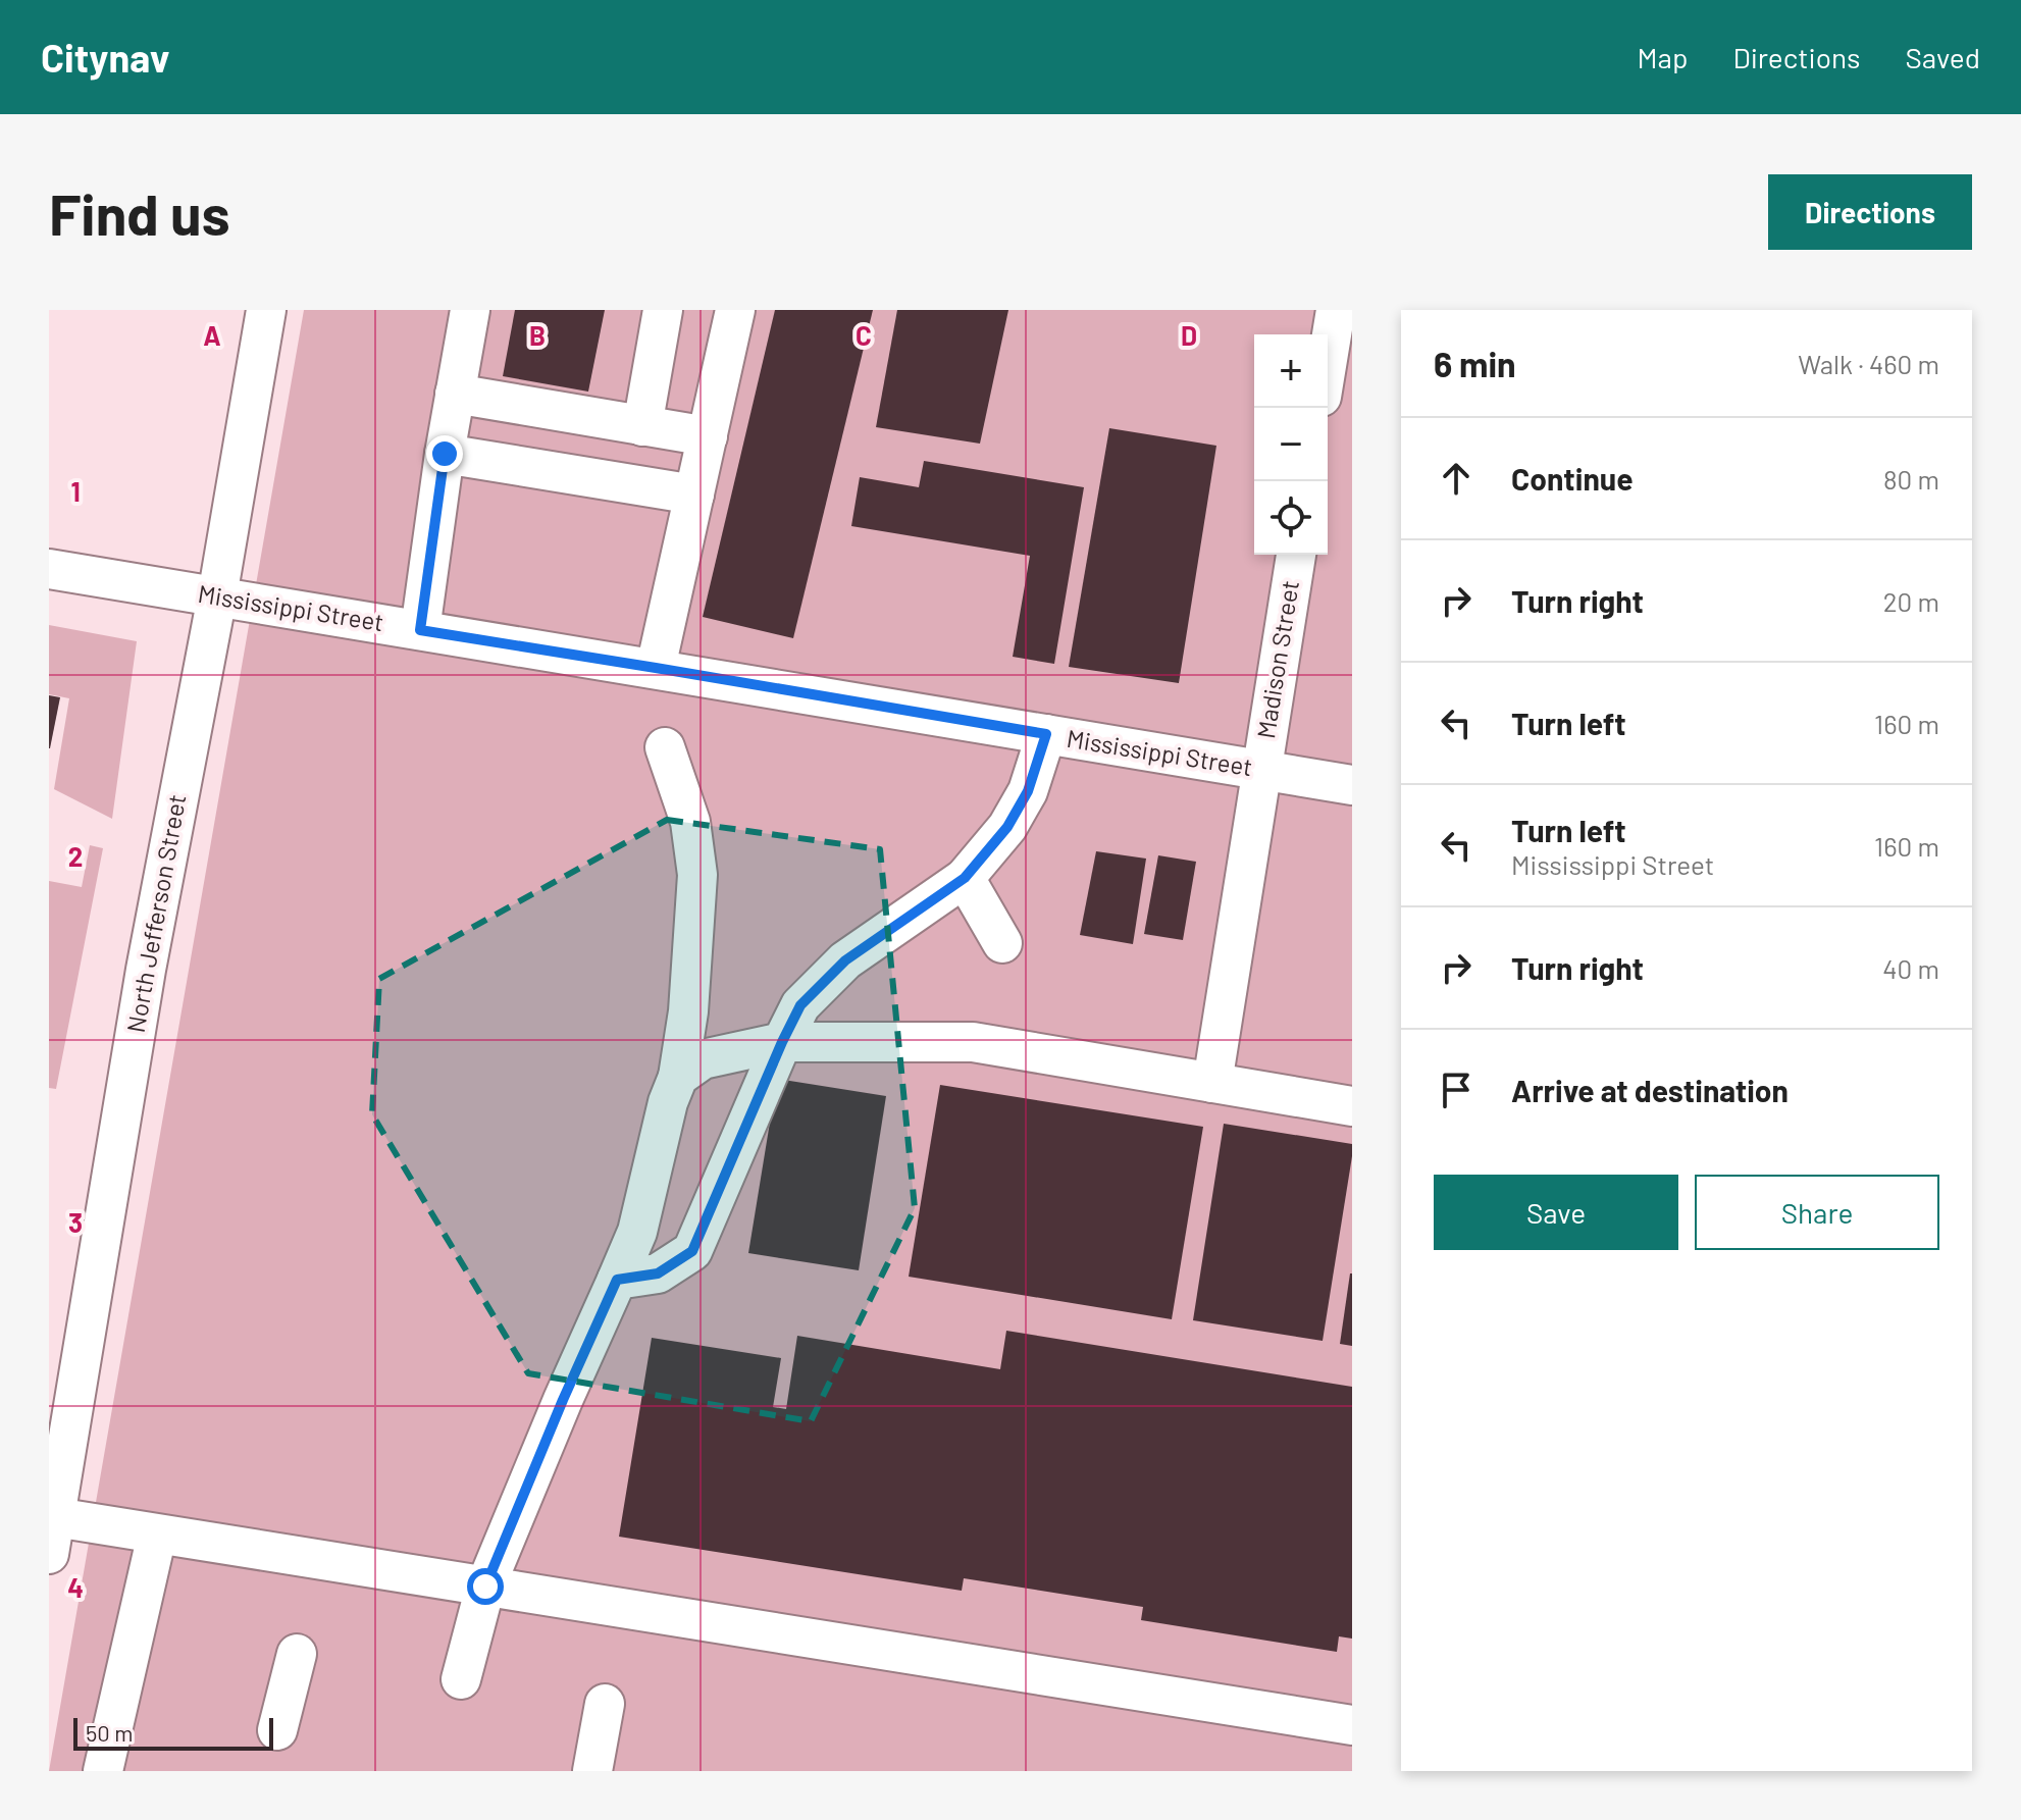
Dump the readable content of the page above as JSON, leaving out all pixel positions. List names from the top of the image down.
{
  "streets": {
    "street": ["Mississippi Street", "Madison Street", "North Jefferson Street"]
  },
  "crossings": [
    ["Mississippi Street", "Madison Street"],
    ["Mississippi Street", "North Jefferson Street"]
  ],
  "scale_bar": "50 m",
  "page": {
    "header": "Citynav",
    "nav": ["Map", "Directions", "Saved"],
    "buttons": [
      "Directions",
      ["Save", "Share"]
    ],
    "title": "Find us",
    "heading": ["6 min", "Walk · 460 m"],
    "map_buttons": ["+", "−"],
    "list": [
      ["Continue", "80 m"],
      ["Turn right", "20 m"],
      ["Turn left", "160 m"],
      ["Turn left", "Mississippi Street", "160 m"],
      ["Turn right", "40 m"],
      "Arrive at destination"
    ],
    "scale": "50 m"
  },
  "grid": {
    "columns": [
      "A",
      "B",
      "C",
      "D"
    ],
    "rows": [
      "1",
      "2",
      "3",
      "4"
    ]
  }
}
